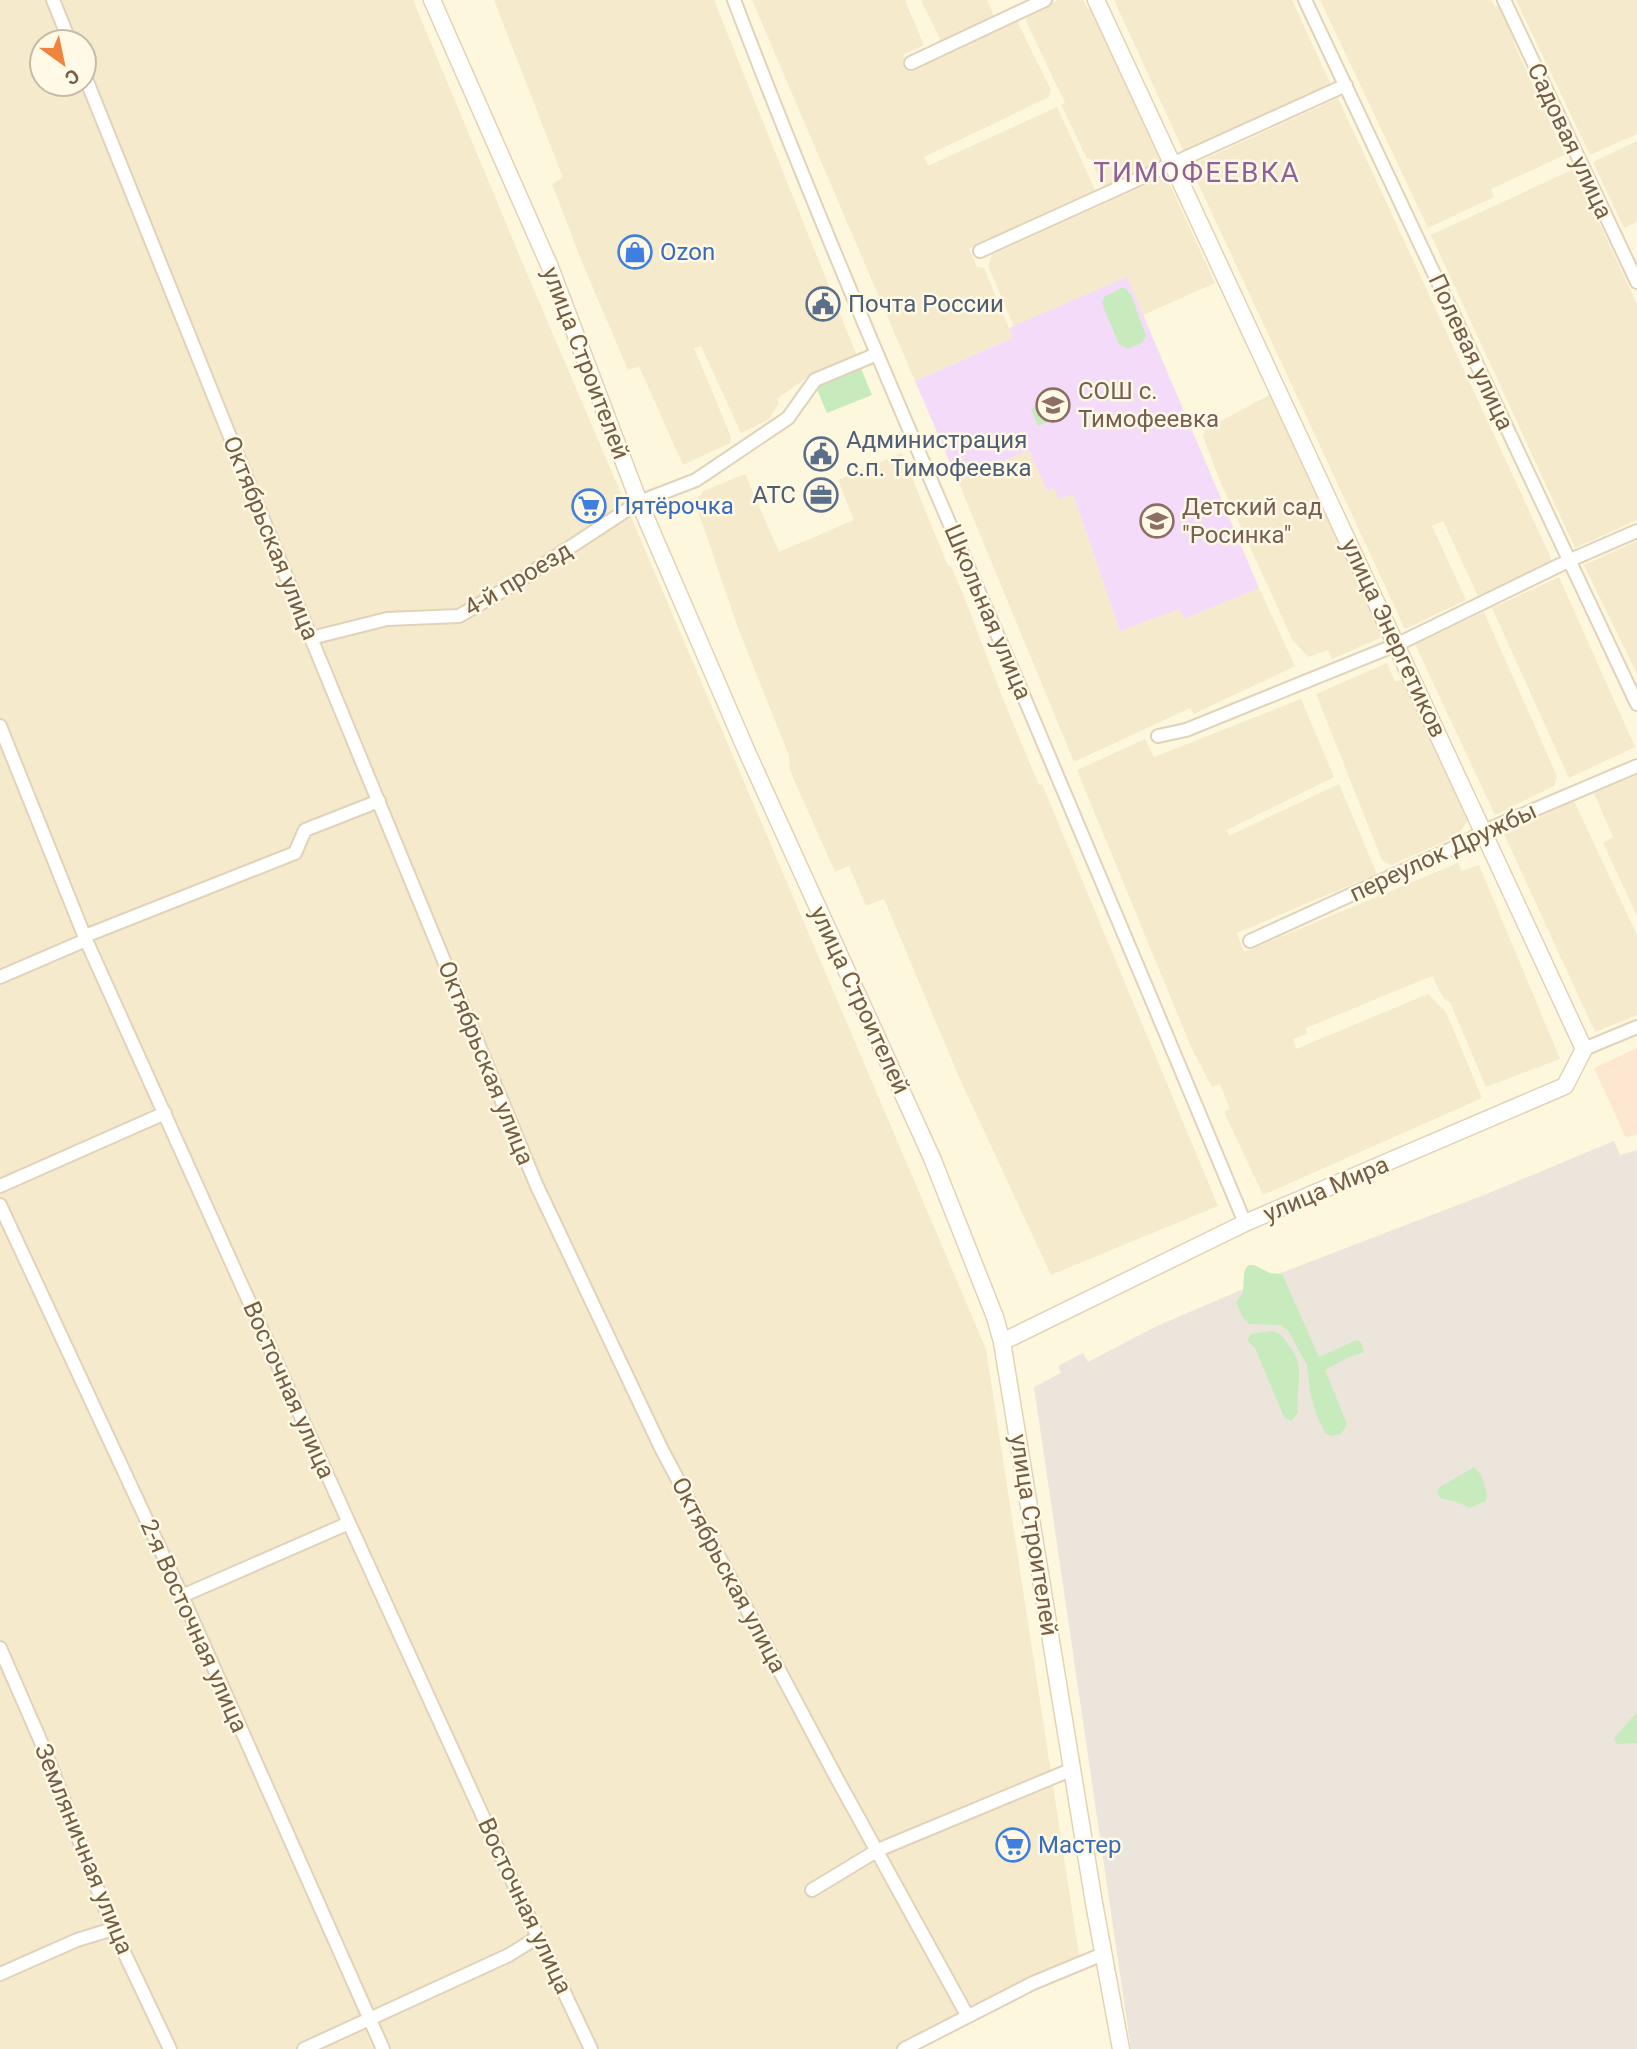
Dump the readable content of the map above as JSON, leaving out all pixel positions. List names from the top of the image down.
{
  "streets": {
    "main road": ["улица Строителей", "улица Энергетиков", "улица Мира"],
    "street": [
      "Садовая улица",
      "Полевая улица",
      "Октябрьская улица",
      "4-й проезд",
      "Школьная улица",
      "переулок Дружбы",
      "Восточная улица",
      "2-я Восточная улица",
      "Земляничная улица"
    ]
  },
  "crossings": [
    ["улица Строителей", "4-й проезд"],
    ["улица Строителей", "улица Мира"],
    ["Октябрьская улица", "4-й проезд"],
    ["4-й проезд", "Школьная улица"],
    ["Школьная улица", "улица Мира"],
    ["улица Энергетиков", "переулок Дружбы"],
    ["улица Энергетиков", "улица Мира"]
  ],
  "districts": ["ТИМОФЕЕВКА"],
  "places": {
    "shop": ["Ozon"],
    "public building": ["Почта России", "Администрация с.п. Тимофеевка"],
    "school or university": ["СОШ с. Тимофеевка", "Детский сад \"Росинка\""],
    "office": ["АТС"],
    "supermarket": ["Пятёрочка", "Мастер"]
  },
  "north": "bottom right"
}
